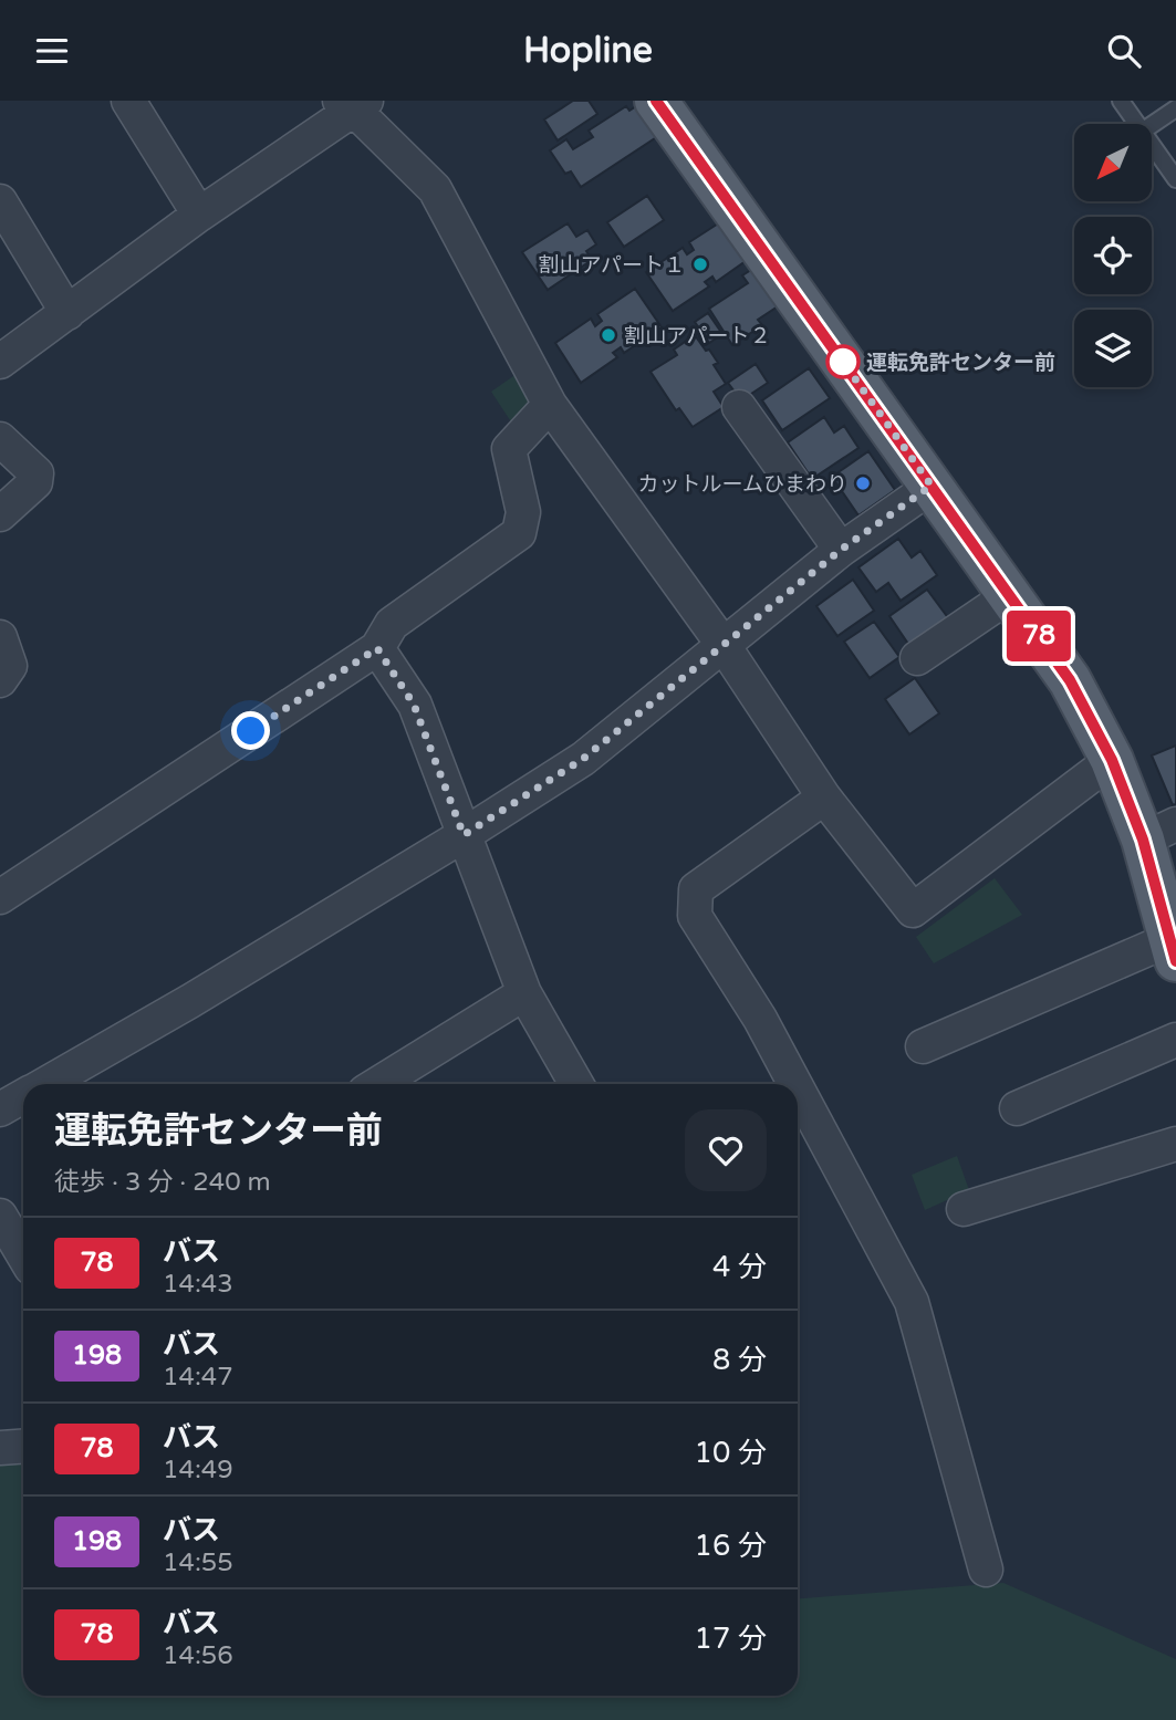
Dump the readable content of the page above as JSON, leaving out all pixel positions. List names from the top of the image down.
{
  "places": [
    "割山アパート１",
    "割山アパート２",
    "運転免許センター前",
    "カットルームひまわり"
  ],
  "lines": ["bus line 78"],
  "north": "bottom left",
  "page": {
    "header": "Hopline",
    "on_map": "78",
    "heading": ["運転免許センター前", "徒歩 · 3 分 · 240 m"],
    "list": [
      {
        "mark": "78",
        "name": "バス",
        "note": "14:43",
        "value": "4 分"
      },
      {
        "mark": "198",
        "name": "バス",
        "note": "14:47",
        "value": "8 分"
      },
      {
        "mark": "78",
        "name": "バス",
        "note": "14:49",
        "value": "10 分"
      },
      {
        "mark": "198",
        "name": "バス",
        "note": "14:55",
        "value": "16 分"
      },
      {
        "mark": "78",
        "name": "バス",
        "note": "14:56",
        "value": "17 分"
      }
    ]
  }
}
